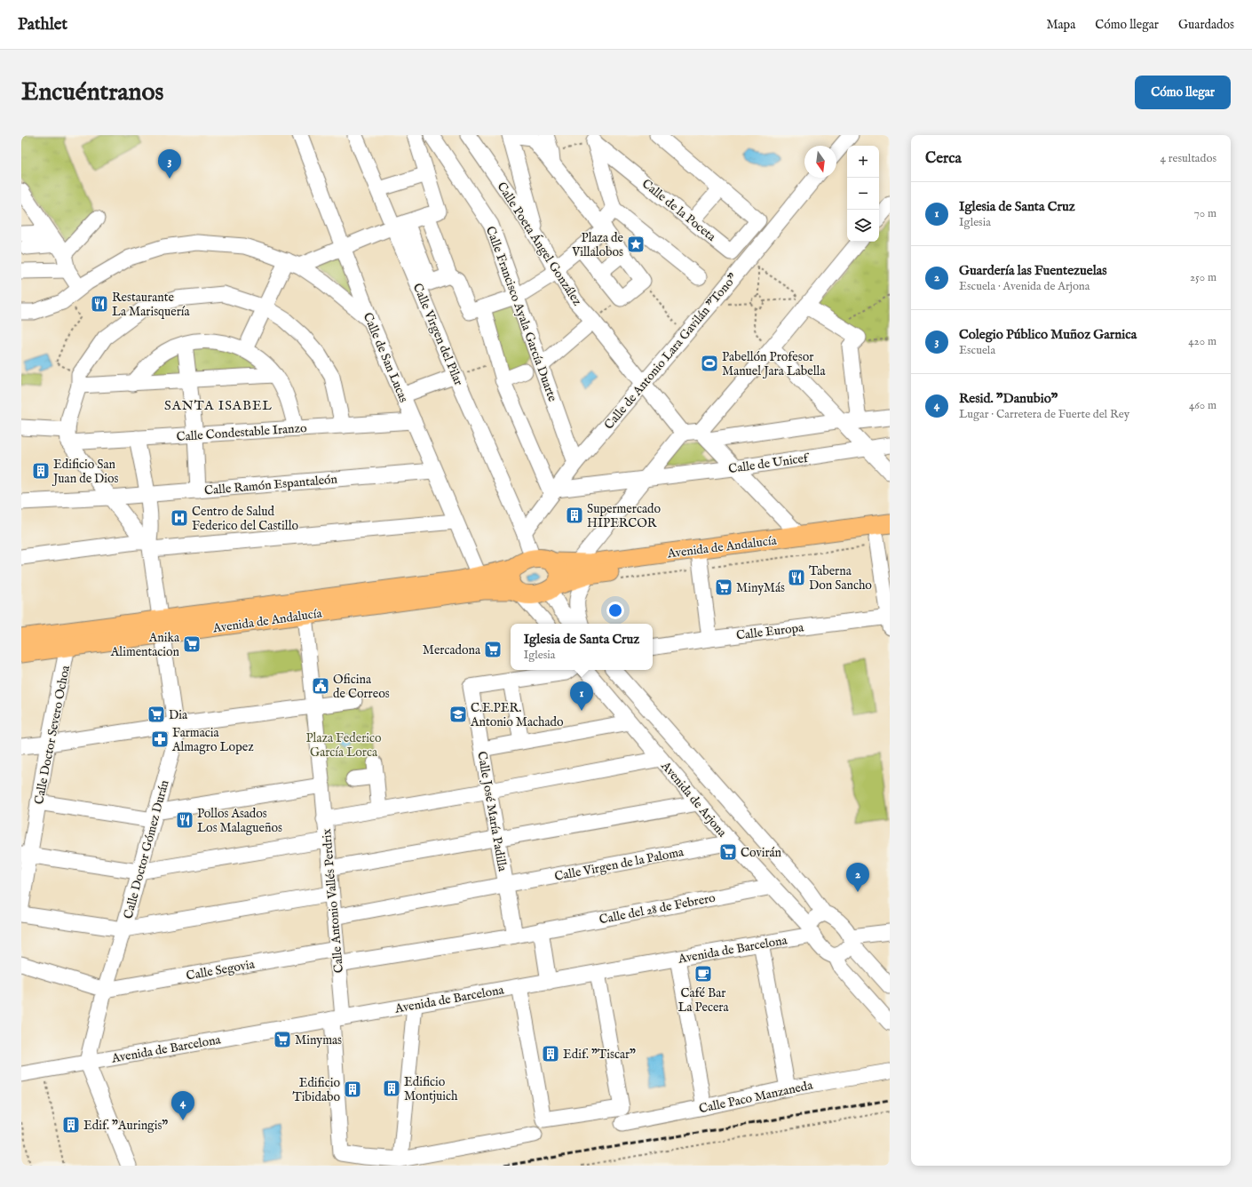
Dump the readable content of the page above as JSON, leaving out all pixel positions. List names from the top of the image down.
{
  "streets": {
    "main road": ["Avenida de Andalucía"],
    "street": [
      "Calle de la Poceta",
      "Calle Poeta Ángel González",
      "Calle Francisco Ayala García Duarte",
      "Calle Virgen del Pilar",
      "Calle de Antonio Lara Gavilán \"Tono\"",
      "Calle de San Lucas",
      "Calle Condestable Iranzo",
      "Calle de Unicef",
      "Calle Ramón Espantaleón",
      "Calle Europa",
      "Calle Doctor Severo Ochoa",
      "Avenida de Arjona",
      "Calle José María Padilla",
      "Calle Doctor Gómez Durán",
      "Calle Virgen de la Paloma",
      "Calle Antonio Vallés Perdrix",
      "Calle del 28 de Febrero",
      "Avenida de Barcelona",
      "Calle Segovia",
      "Calle Paco Manzaneda"
    ]
  },
  "crossings": [
    ["Calle Poeta Ángel González", "Calle de Antonio Lara Gavilán \"Tono\""],
    ["Calle Francisco Ayala García Duarte", "Calle de Antonio Lara Gavilán \"Tono\""],
    ["Calle Virgen del Pilar", "Calle de Antonio Lara Gavilán \"Tono\""],
    ["Calle Virgen del Pilar", "Avenida de Andalucía"],
    ["Calle de Antonio Lara Gavilán \"Tono\"", "Calle de Unicef"],
    ["Calle de San Lucas", "Calle Condestable Iranzo"],
    ["Calle de San Lucas", "Calle Ramón Espantaleón"],
    ["Calle de San Lucas", "Avenida de Andalucía"],
    ["Calle Condestable Iranzo", "Calle Doctor Gómez Durán"],
    ["Calle Ramón Espantaleón", "Calle Doctor Gómez Durán"],
    ["Avenida de Andalucía", "Calle Doctor Severo Ochoa"],
    ["Avenida de Andalucía", "Calle Doctor Gómez Durán"],
    ["Avenida de Andalucía", "Calle Antonio Vallés Perdrix"],
    ["Avenida de Arjona", "Calle Virgen de la Paloma"],
    ["Avenida de Arjona", "Calle del 28 de Febrero"],
    ["Avenida de Arjona", "Avenida de Barcelona"],
    ["Calle José María Padilla", "Calle Virgen de la Paloma"],
    ["Calle José María Padilla", "Calle del 28 de Febrero"],
    ["Calle José María Padilla", "Calle Segovia"],
    ["Calle Doctor Gómez Durán", "Avenida de Barcelona"],
    ["Calle Doctor Gómez Durán", "Calle Segovia"],
    ["Calle Virgen de la Paloma", "Calle Antonio Vallés Perdrix"],
    ["Calle Antonio Vallés Perdrix", "Avenida de Barcelona"],
    ["Calle Antonio Vallés Perdrix", "Calle Segovia"],
    ["Calle del 28 de Febrero", "Calle Segovia"]
  ],
  "districts": ["SANTA ISABEL"],
  "parks": ["Plaza Federico García Lorca"],
  "places": {
    "place": ["Plaza de Villalobos"],
    "restaurant": ["Restaurante La Marisquería", "Taberna Don Sancho", "Pollos Asados Los Malagueños"],
    "sports": ["Pabellón Profesor Manuel Jara Labella"],
    "building": [
      "Edificio San Juan de Dios",
      "Supermercado HIPERCOR",
      "Edif. \"Tiscar\"",
      "Edificio Montjuich",
      "Edificio Tibidabo",
      "Edif. \"Auringis\""
    ],
    "hospital": ["Centro de Salud Federico del Castillo"],
    "supermarket": [
      "MinyMás",
      "Anika Alimentacion",
      "Mercadona",
      "Dia",
      "Covirán",
      "Minymas"
    ],
    "public building": ["Oficina de Correos"],
    "school or university": ["C.E.PER. Antonio Machado"],
    "pharmacy": ["Farmacia Almagro Lopez"],
    "cafe": ["Café Bar La Pecera"]
  },
  "north": "bottom",
  "page": {
    "header": "Pathlet",
    "nav": ["Mapa", "Cómo llegar", "Guardados"],
    "buttons": "Cómo llegar",
    "title": "Encuéntranos",
    "heading": ["Cerca", "4 resultados"],
    "map_buttons": ["+", "−"],
    "pins": [
      "3",
      "1",
      "2",
      "4"
    ],
    "list": [
      {
        "mark": "1",
        "name": "Iglesia de Santa Cruz",
        "note": "Iglesia",
        "value": "70 m"
      },
      {
        "mark": "2",
        "name": "Guardería las Fuentezuelas",
        "note": "Escuela · Avenida de Arjona",
        "value": "250 m"
      },
      {
        "mark": "3",
        "name": "Colegio Público Muñoz Garnica",
        "note": "Escuela",
        "value": "420 m"
      },
      {
        "mark": "4",
        "name": "Resid. \"Danubio\"",
        "note": "Lugar · Carretera de Fuerte del Rey",
        "value": "460 m"
      }
    ],
    "popup": ["Iglesia de Santa Cruz", "Iglesia"]
  }
}
